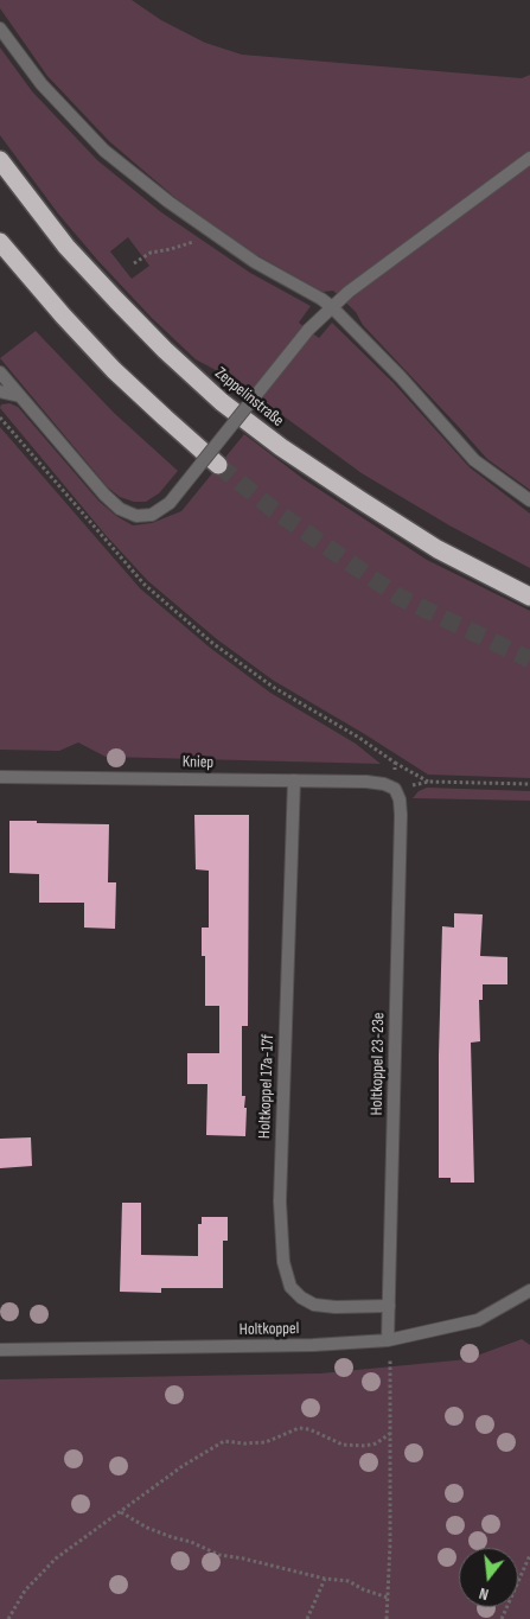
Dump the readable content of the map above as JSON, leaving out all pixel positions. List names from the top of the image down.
{
  "streets": {
    "highway": ["Zeppelinstraße"],
    "street": [
      "Kniep",
      "Holtkoppel 23-23e",
      "Holtkoppel 17a-17f",
      "Holtkoppel"
    ]
  },
  "crossings": [
    ["Kniep", "Holtkoppel 23-23e"],
    ["Kniep", "Holtkoppel 17a-17f"],
    ["Holtkoppel 23-23e", "Holtkoppel 17a-17f"],
    ["Holtkoppel 23-23e", "Holtkoppel"]
  ],
  "north": "bottom"
}
